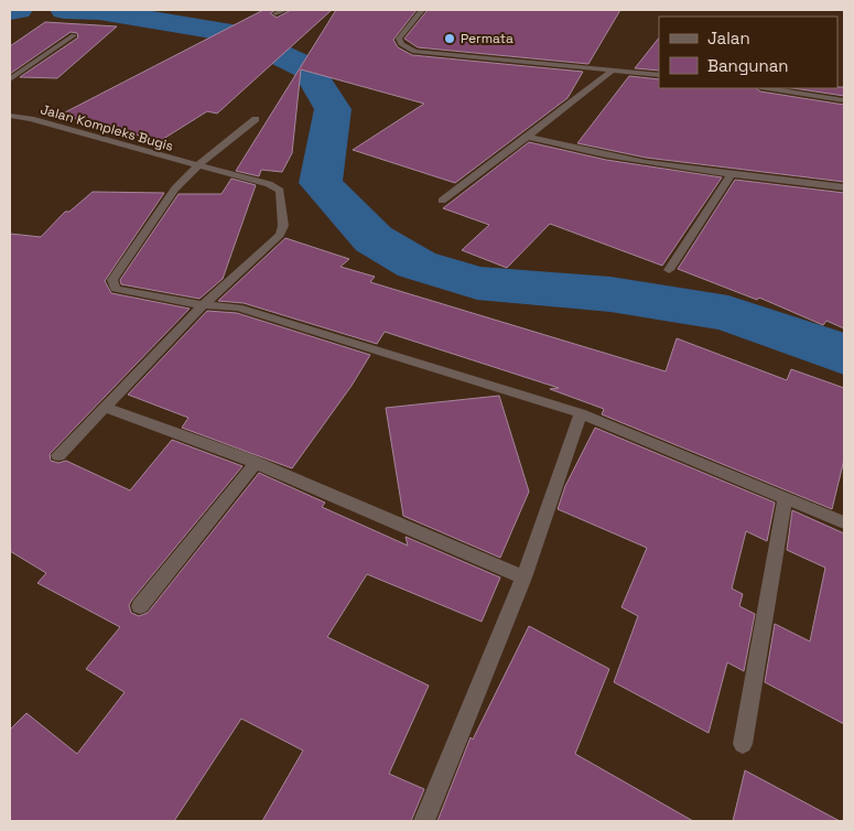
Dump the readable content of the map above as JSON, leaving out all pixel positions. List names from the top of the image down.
{
  "streets": {
    "street": ["Jalan Kompleks Bugis"]
  },
  "places": ["Permata"],
  "legend": ["Jalan", "Bangunan"]
}
